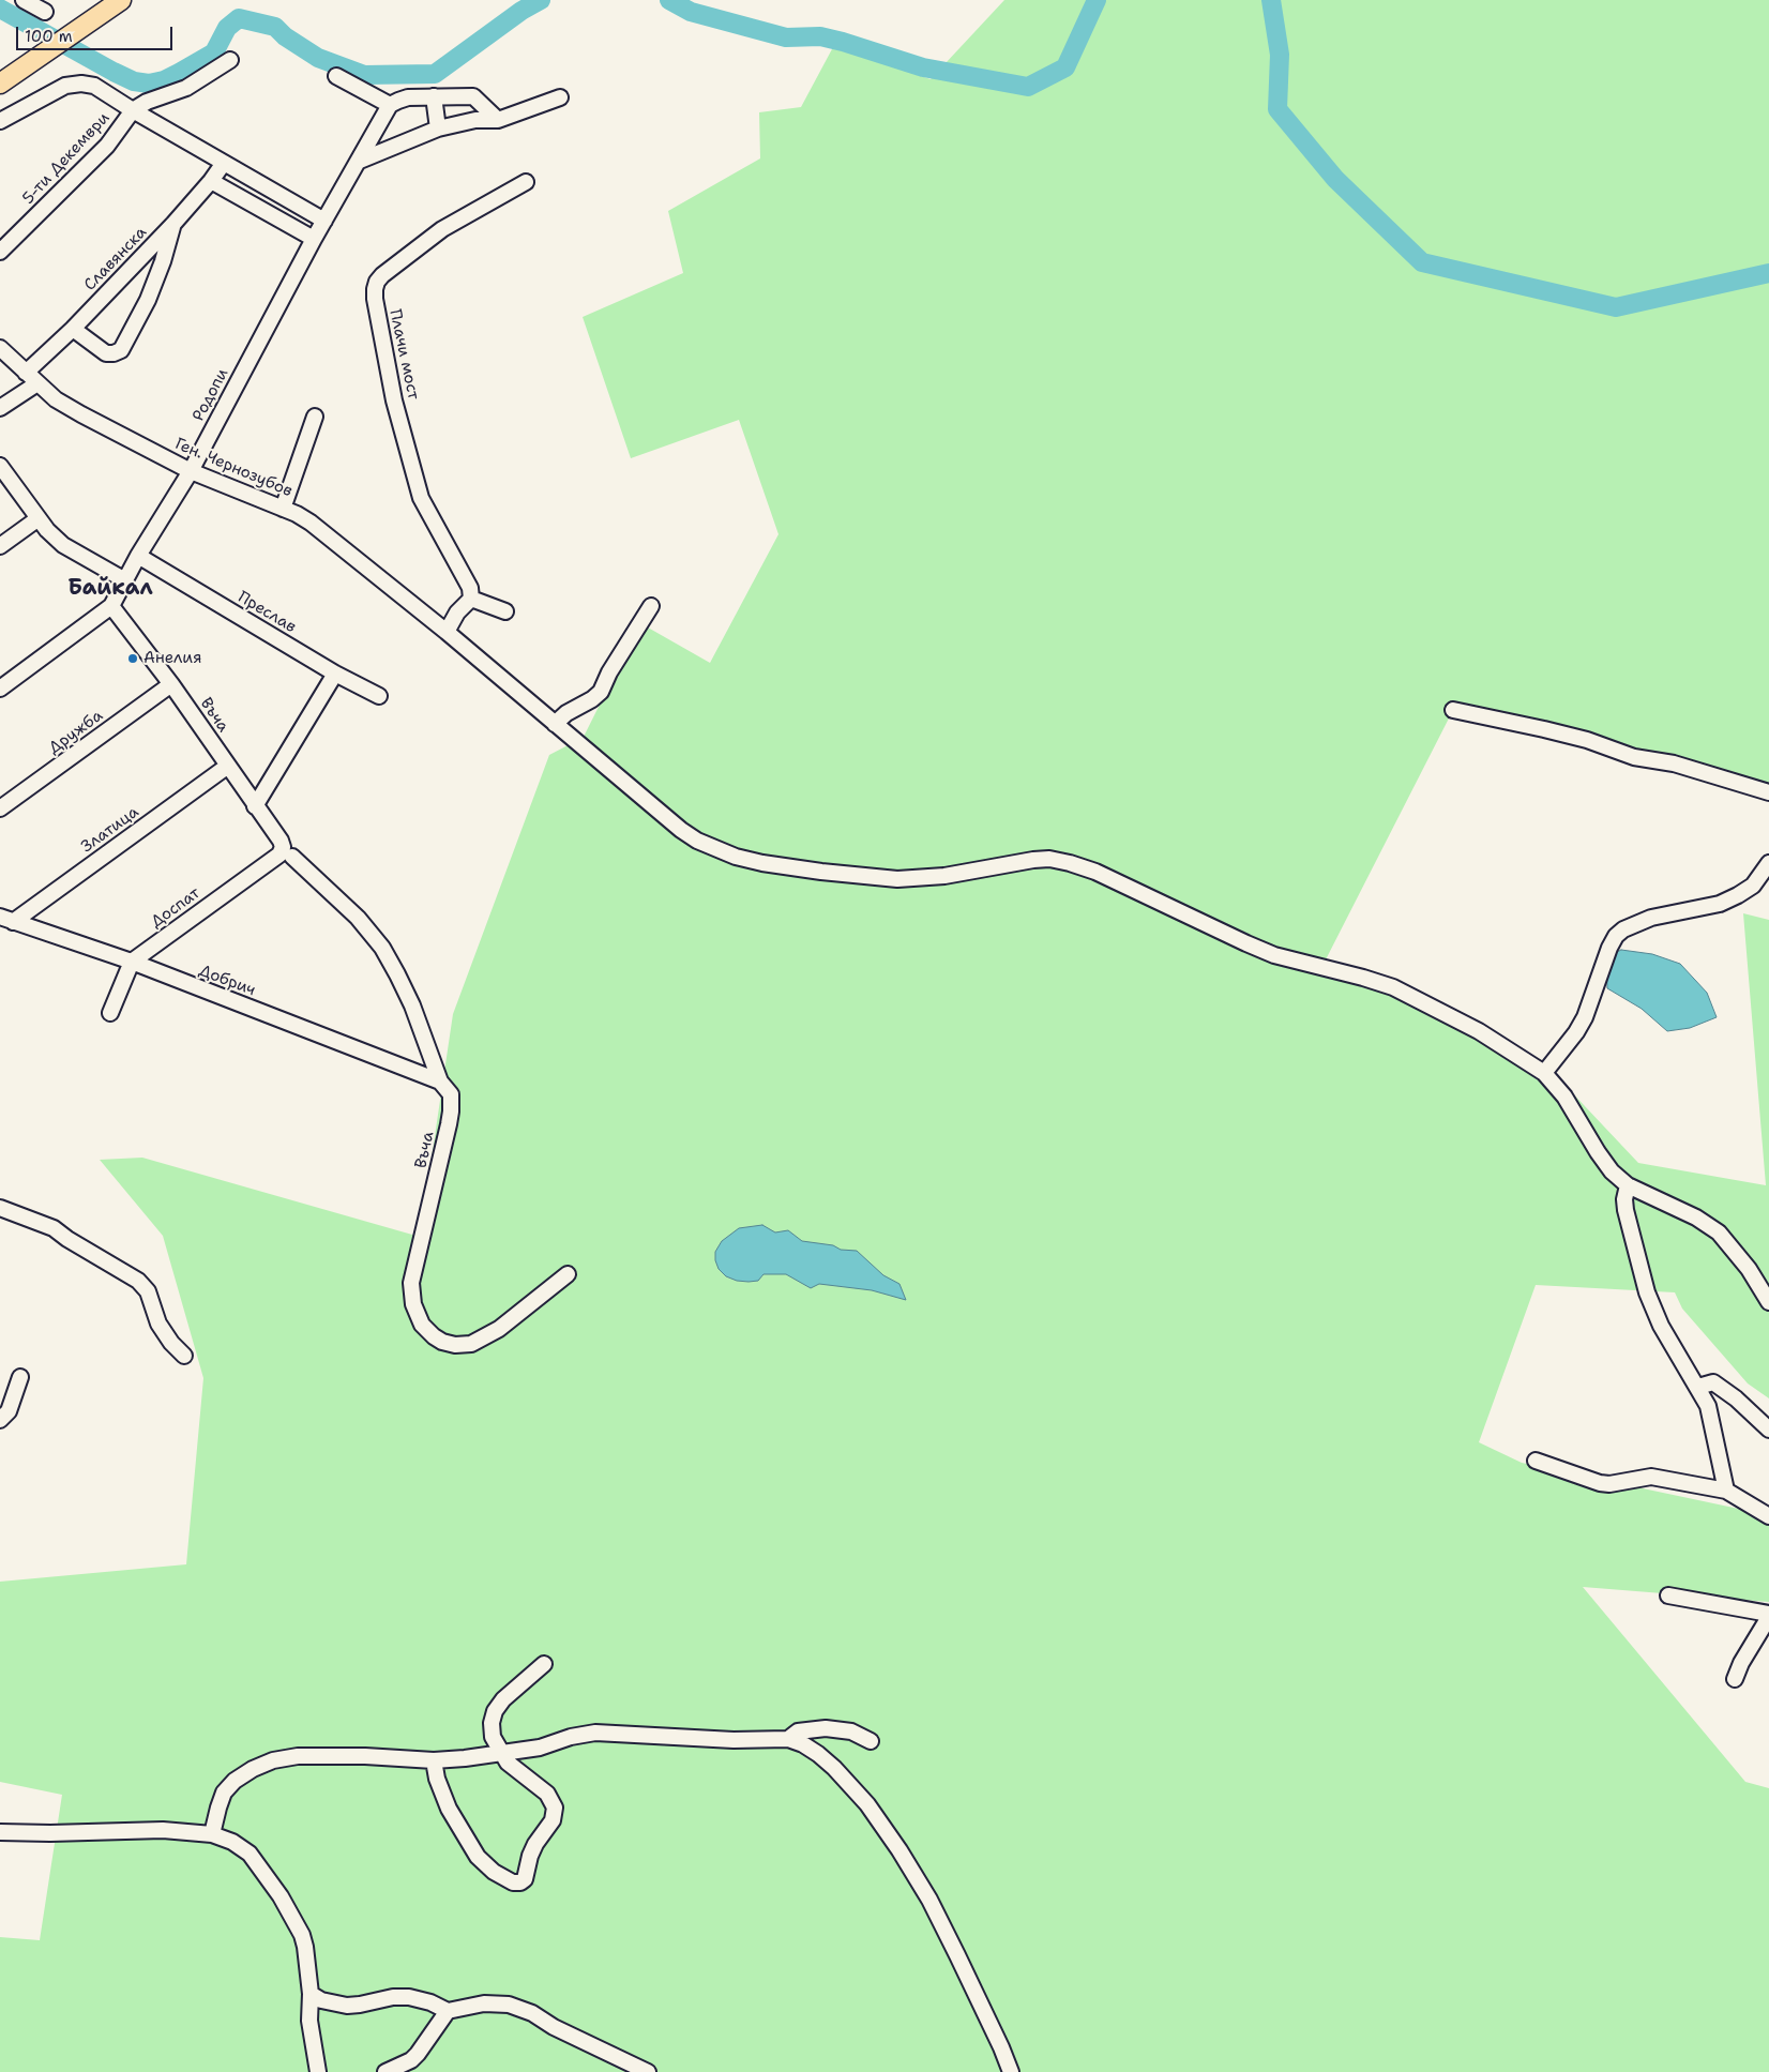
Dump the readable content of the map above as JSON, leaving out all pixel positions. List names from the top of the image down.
{
  "streets": {
    "street": [
      "5-ти Декември",
      "Славянска",
      "Плачи мост",
      "Родопи",
      "Ген. Чернозубов",
      "Преслав",
      "Въча",
      "Дружба",
      "Златица",
      "Доспат",
      "Добрич"
    ]
  },
  "crossings": [
    ["Славянска", "Ген. Чернозубов"],
    ["Родопи", "Ген. Чернозубов"],
    ["Родопи", "Преслав"],
    ["Родопи", "Въча"],
    ["Въча", "Дружба"],
    ["Въча", "Златица"],
    ["Въча", "Доспат"],
    ["Въча", "Добрич"],
    ["Златица", "Добрич"],
    ["Доспат", "Добрич"]
  ],
  "districts": ["Байкал"],
  "places": ["Анелия"],
  "scale_bar": "100 m"
}
